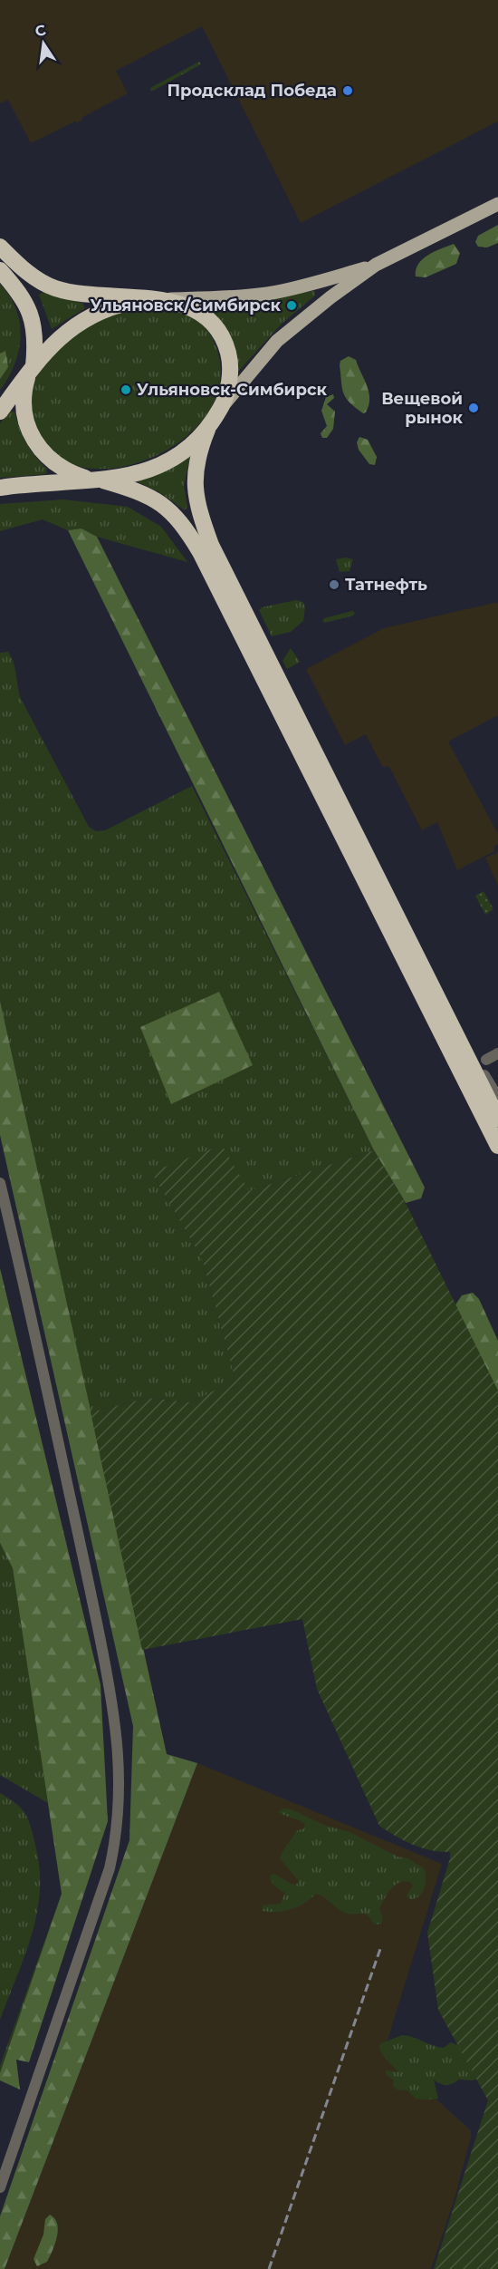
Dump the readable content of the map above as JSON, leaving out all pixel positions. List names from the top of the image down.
{
  "places": [
    "Продсклад Победа",
    "Ульяновск/Симбирск",
    "Ульяновск-Симбирск",
    "Вещевой рынок",
    "Татнефть"
  ],
  "north": "top"
}
